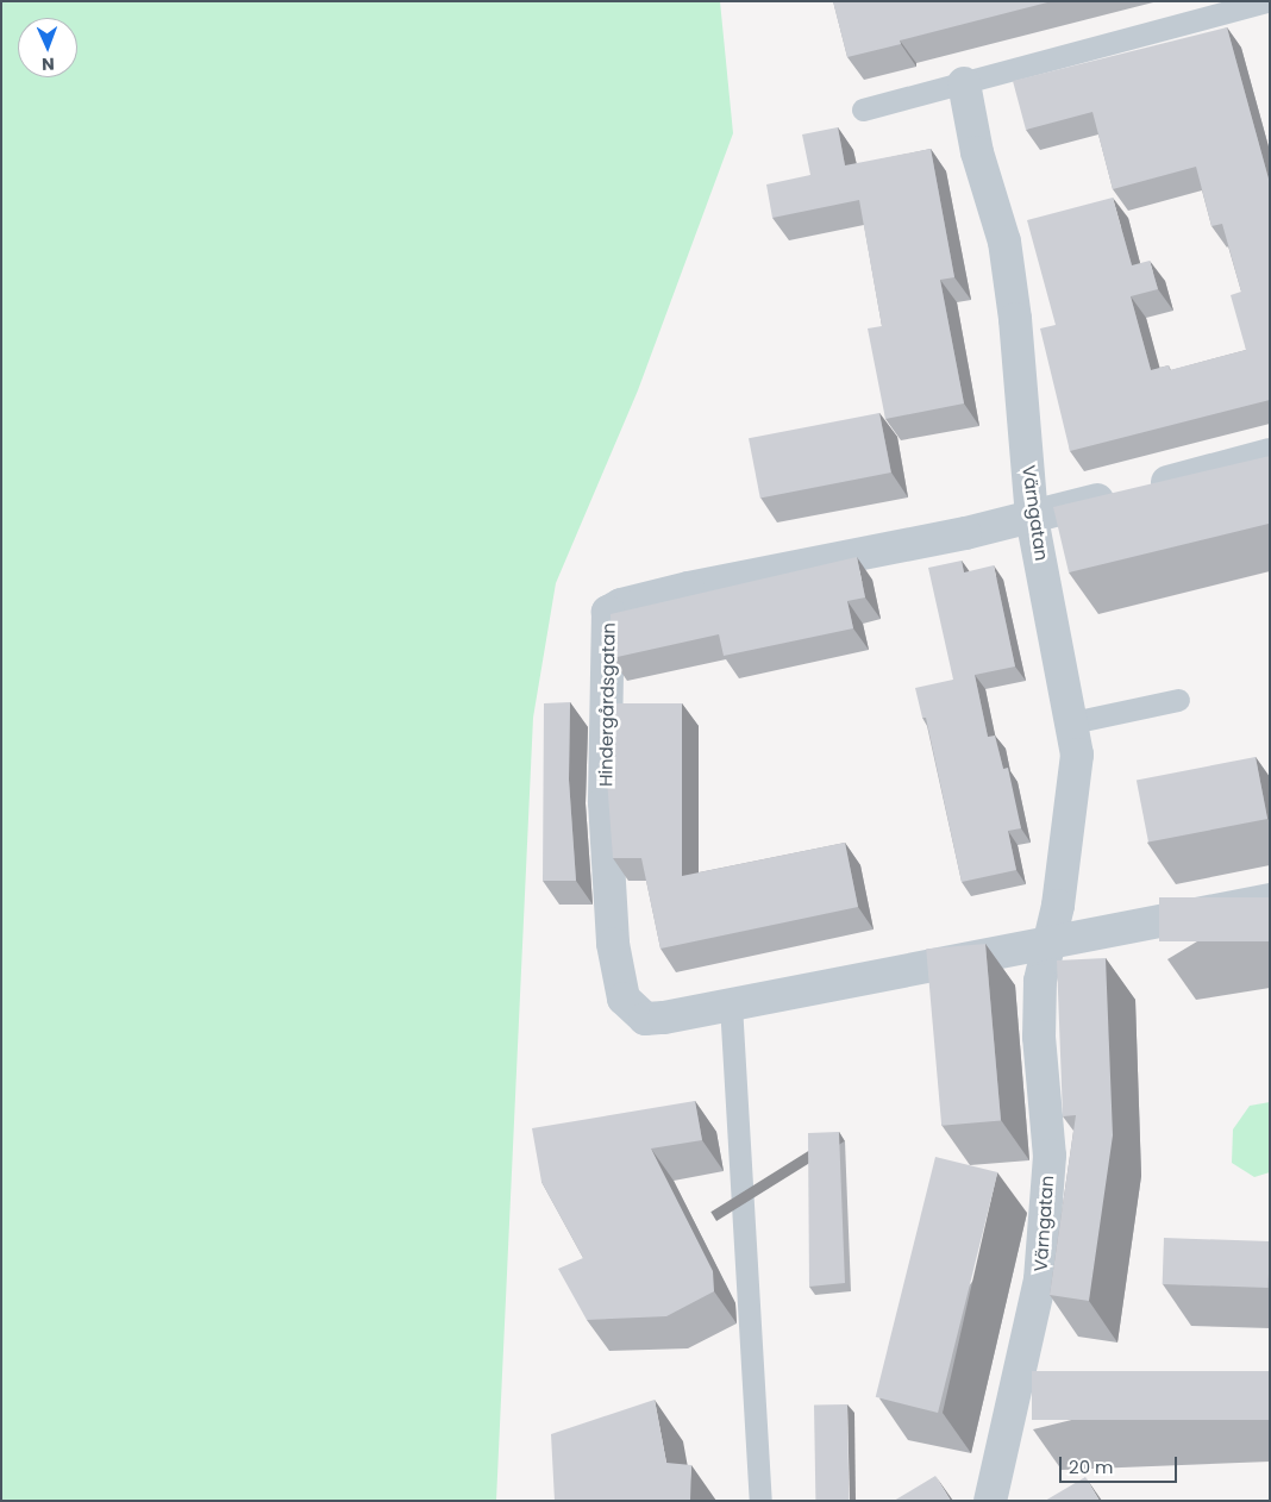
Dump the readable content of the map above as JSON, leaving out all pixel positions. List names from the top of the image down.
{
  "streets": {
    "street": ["Värngatan", "Hindergårdsgatan"]
  },
  "crossings": [
    ["Värngatan", "Hindergårdsgatan"]
  ],
  "scale_bar": "20 m",
  "north": "bottom"
}
